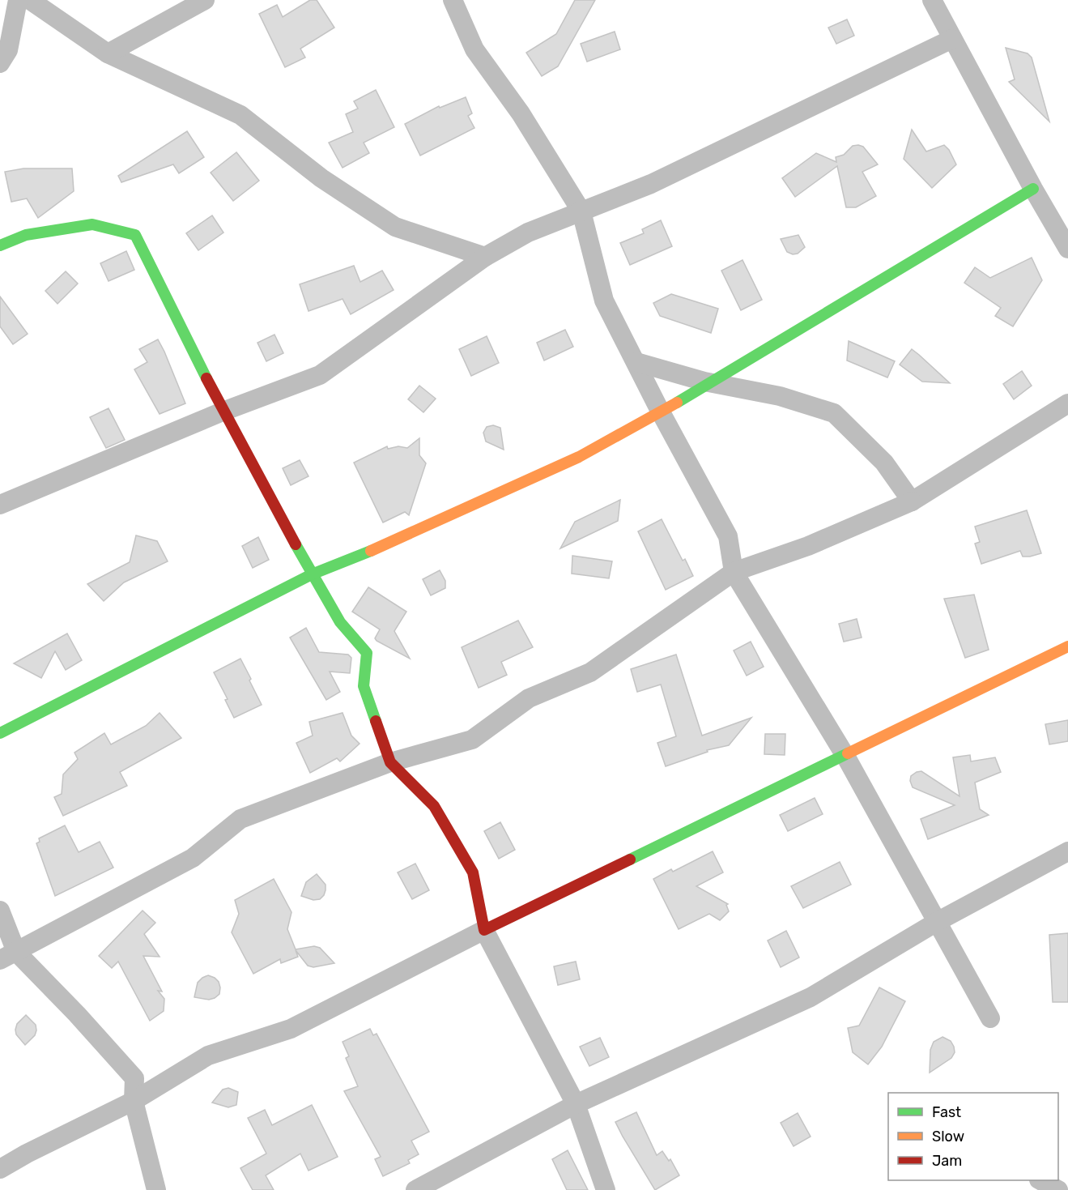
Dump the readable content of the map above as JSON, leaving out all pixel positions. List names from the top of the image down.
{
  "legend": ["Fast", "Slow", "Jam"]
}
